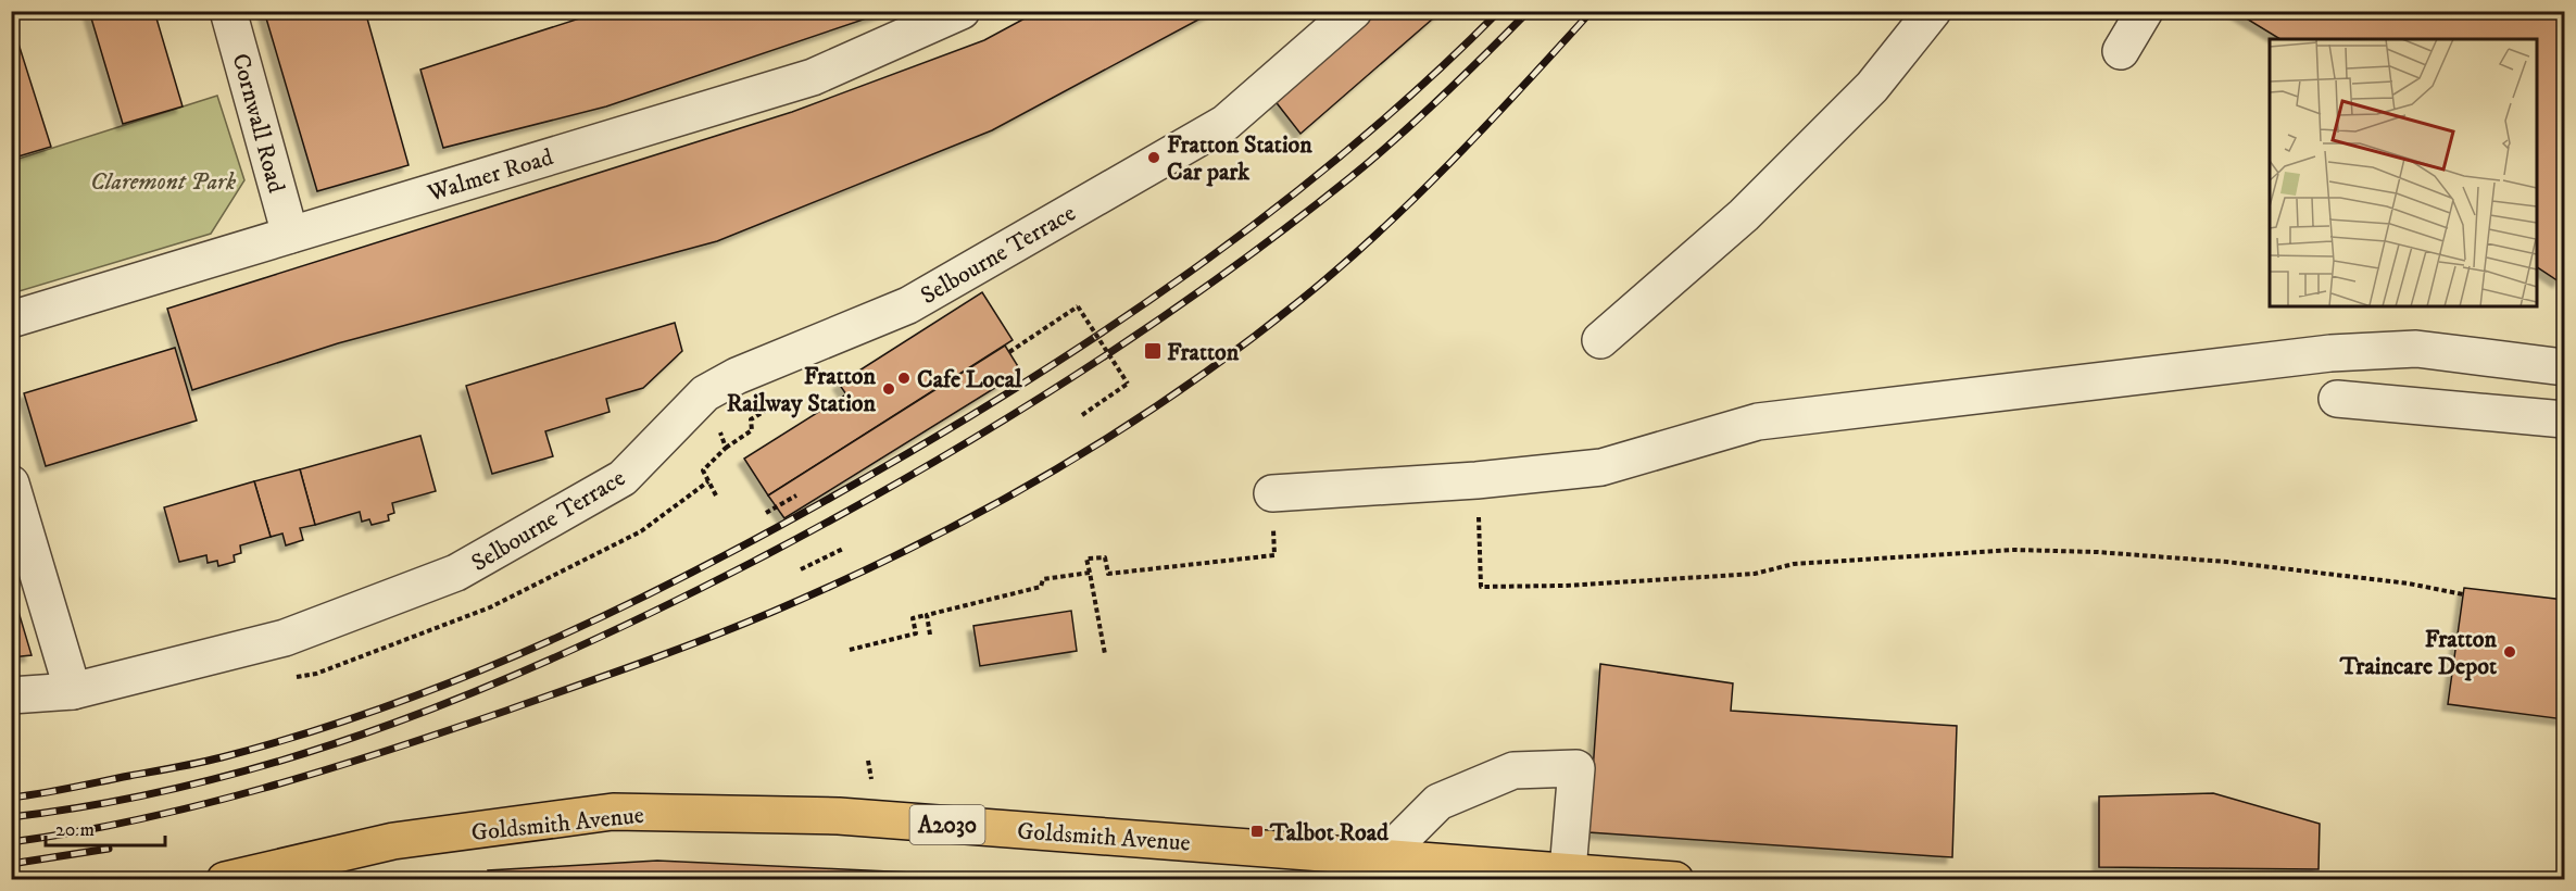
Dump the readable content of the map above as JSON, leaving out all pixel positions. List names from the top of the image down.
{
  "streets": {
    "main road": ["Goldsmith Avenue", "A2030"],
    "street": ["Cornwall Road", "Walmer Road", "Selbourne Terrace"]
  },
  "crossings": [
    ["Cornwall Road", "Walmer Road"]
  ],
  "parks": ["Claremont Park"],
  "places": {
    "other": [
      "Fratton Station Car park",
      "Cafe Local",
      "Fratton Railway Station",
      "Fratton Traincare Depot"
    ],
    "transit": ["Fratton", "Talbot Road"]
  },
  "scale_bar": "20 m"
}
